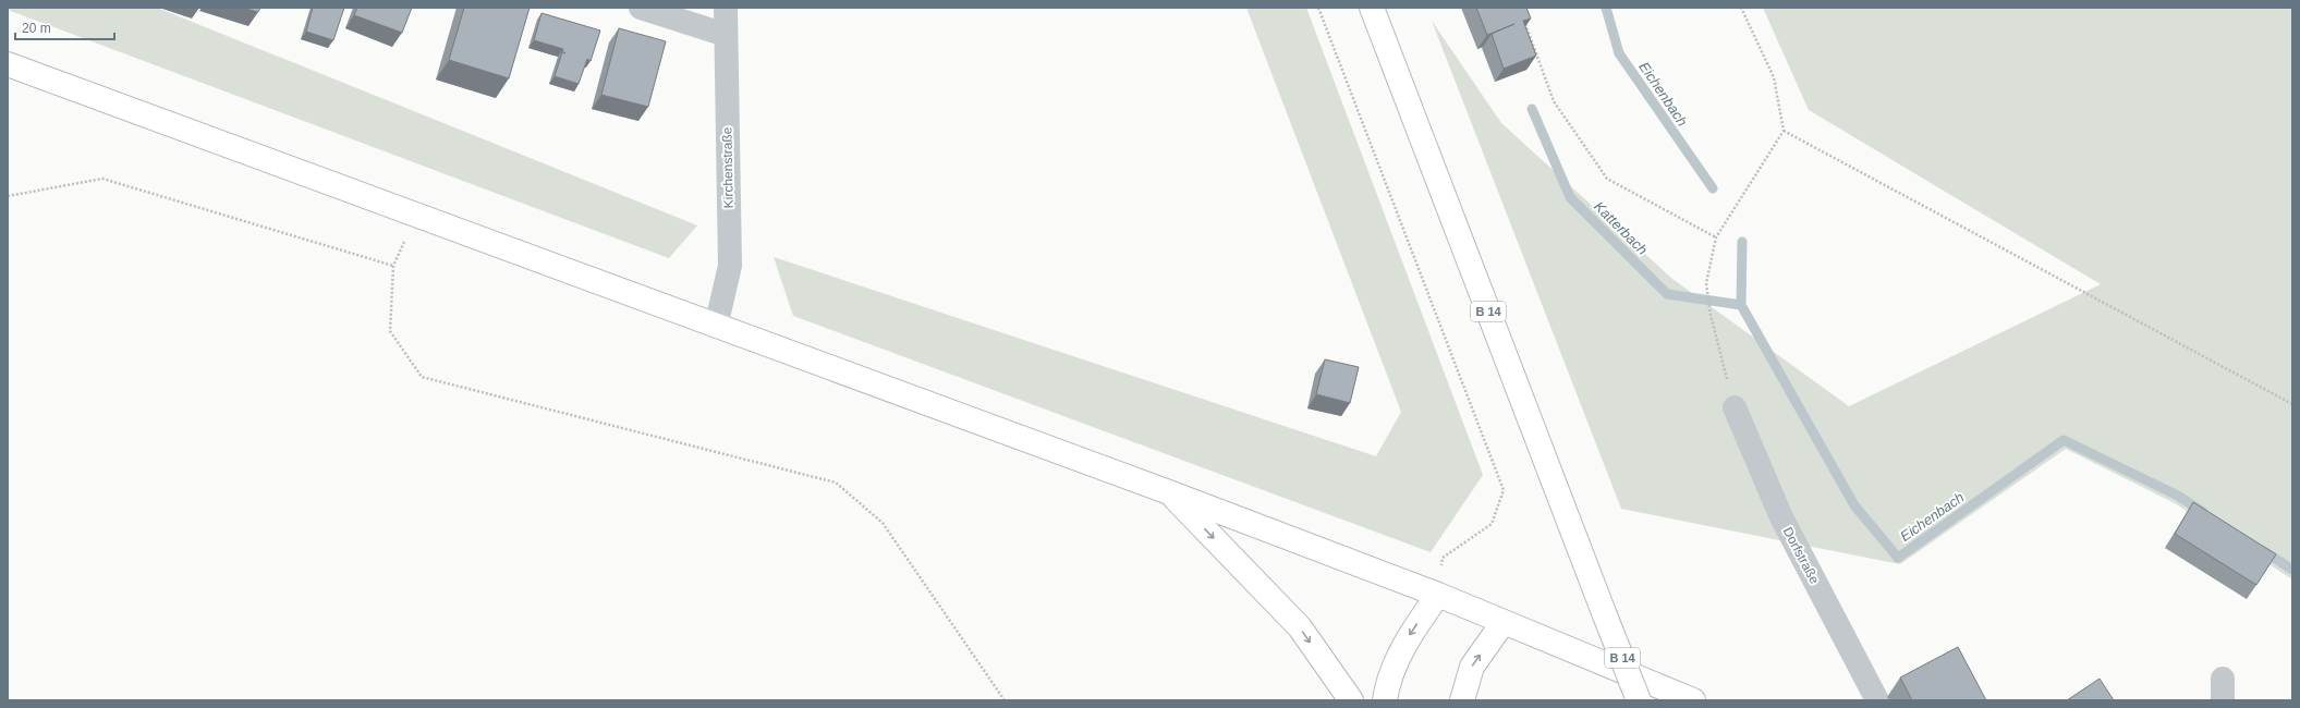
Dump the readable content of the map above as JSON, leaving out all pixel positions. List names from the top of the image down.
{
  "streets": {
    "main road": ["B 14"],
    "street": ["Kirchenstraße", "Dorfstraße"]
  },
  "water": ["Eichenbach", "Katterbach"],
  "scale_bar": "20 m"
}
